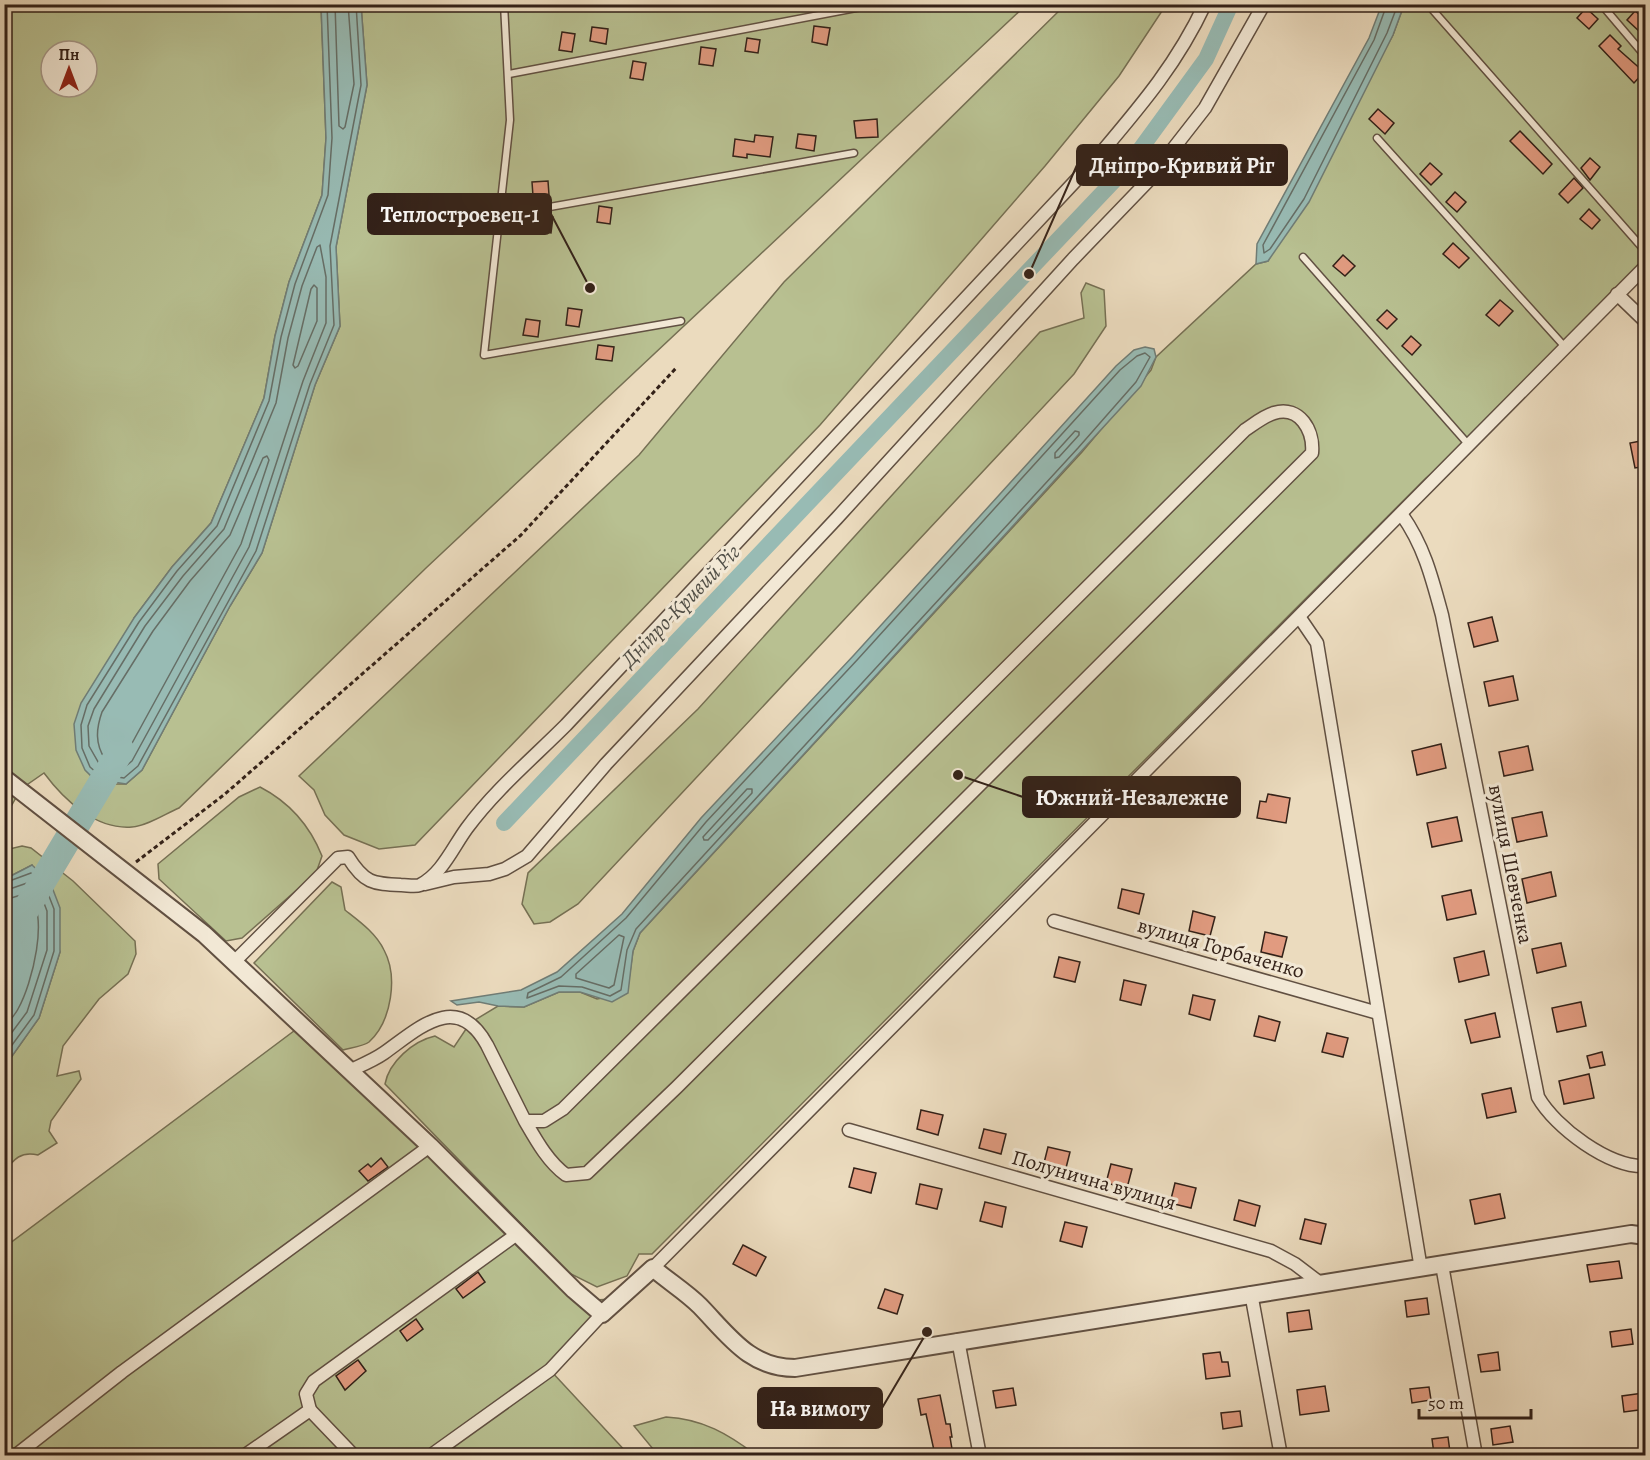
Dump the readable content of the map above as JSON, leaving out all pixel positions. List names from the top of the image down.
{
  "streets": {
    "street": ["вулиця Шевченка", "вулиця Горбаченко", "Полунична вулиця"]
  },
  "water": ["Дніпро-Кривий Ріг"],
  "places": [
    "Дніпро-Кривий Ріг",
    "Теплостроевец-1",
    "Южний-Незалежне",
    "На вимогу"
  ],
  "scale_bar": "50 m",
  "north": "top"
}
